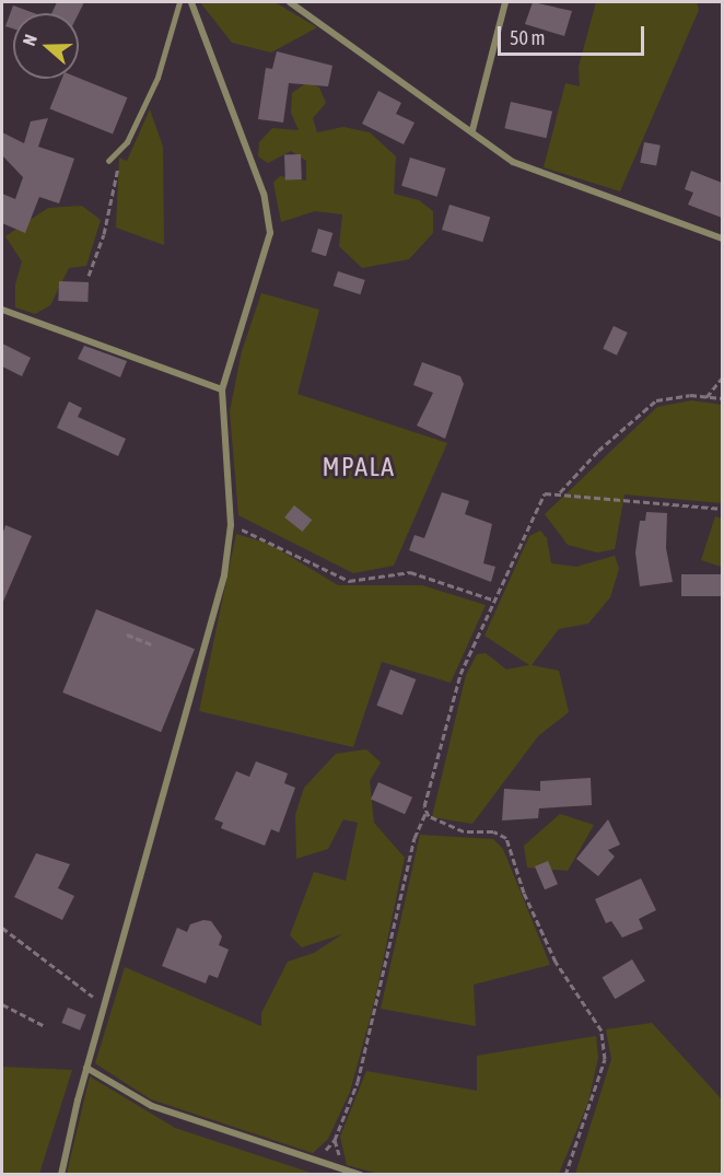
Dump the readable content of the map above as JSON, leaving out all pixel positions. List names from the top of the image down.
{
  "districts": ["MPALA"],
  "scale_bar": "50 m",
  "north": "left"
}
